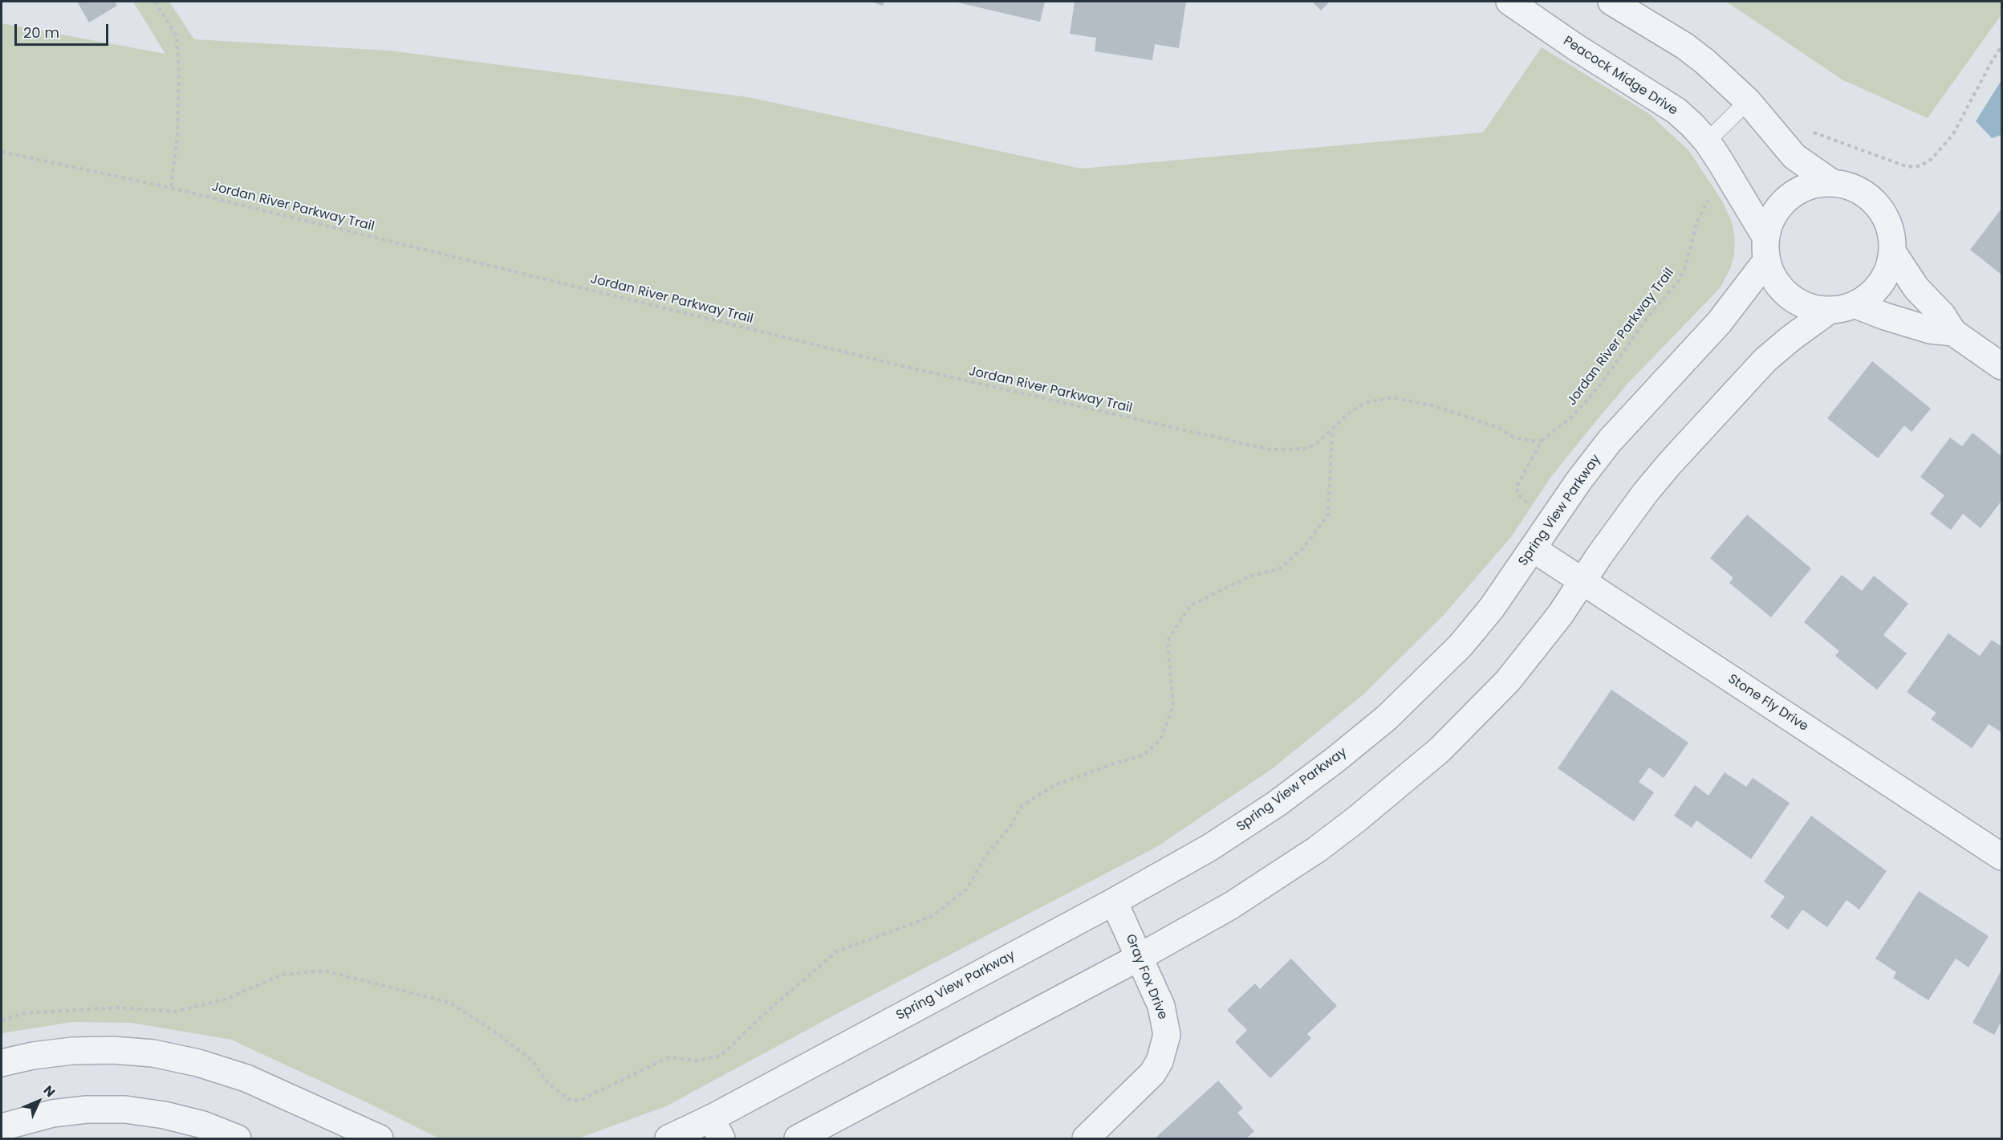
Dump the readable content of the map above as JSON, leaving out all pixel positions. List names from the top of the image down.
{
  "streets": {
    "street": [
      "Peacock Midge Drive",
      "Spring View Parkway",
      "Stone Fly Drive",
      "Gray Fox Drive"
    ],
    "path": ["Jordan River Parkway Trail"]
  },
  "crossings": [
    ["Peacock Midge Drive", "Spring View Parkway"],
    ["Spring View Parkway", "Stone Fly Drive"],
    ["Spring View Parkway", "Gray Fox Drive"]
  ],
  "scale_bar": "20 m",
  "north": "top right"
}
